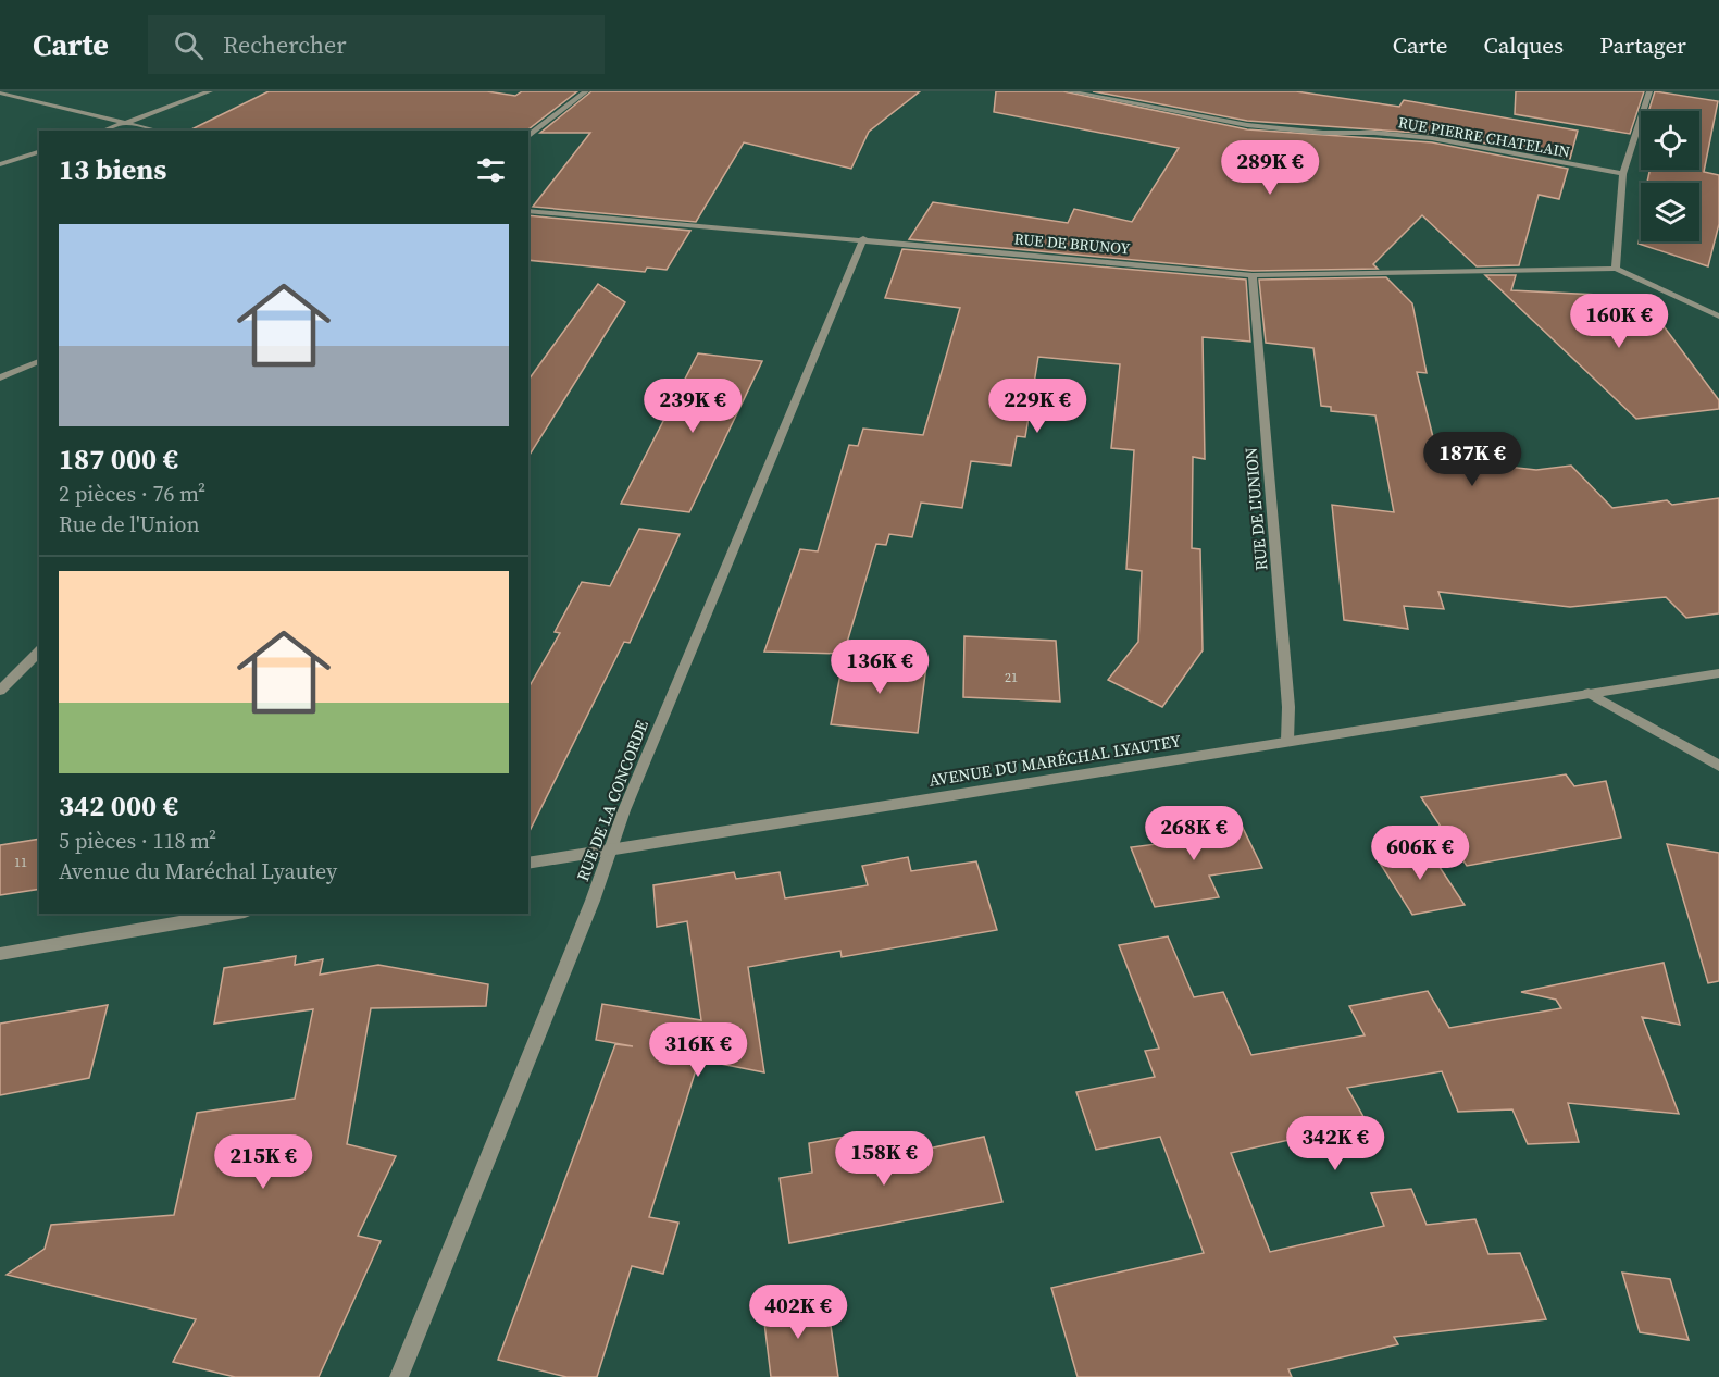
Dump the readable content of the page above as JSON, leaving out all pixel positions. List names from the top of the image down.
{
  "streets": {
    "street": [
      "RUE PIERRE CHATELAIN",
      "RUE DE BRUNOY",
      "RUE DE L'UNION",
      "AVENUE DU MARÉCHAL LYAUTEY",
      "RUE DE LA CONCORDE"
    ]
  },
  "crossings": [
    ["RUE DE BRUNOY", "RUE DE L'UNION"],
    ["RUE DE BRUNOY", "RUE DE LA CONCORDE"],
    ["RUE DE L'UNION", "AVENUE DU MARÉCHAL LYAUTEY"],
    ["AVENUE DU MARÉCHAL LYAUTEY", "RUE DE LA CONCORDE"]
  ],
  "house_numbers": ["21", "11"],
  "page": {
    "header": "Carte",
    "search": "Rechercher",
    "nav": ["Carte", "Calques", "Partager"],
    "heading": "13 biens",
    "price": [
      "289K €",
      "160K €",
      "239K €",
      "229K €",
      "187K €",
      "136K €",
      "268K €",
      "606K €",
      "316K €",
      "342K €",
      "158K €",
      "215K €",
      "402K €"
    ],
    "list": [
      {
        "name": "187 000 €",
        "note": "2 pièces · 76 m² · Rue de l'Union"
      },
      {
        "name": "342 000 €",
        "note": "5 pièces · 118 m² · Avenue du Maréchal Lyautey"
      }
    ]
  }
}
